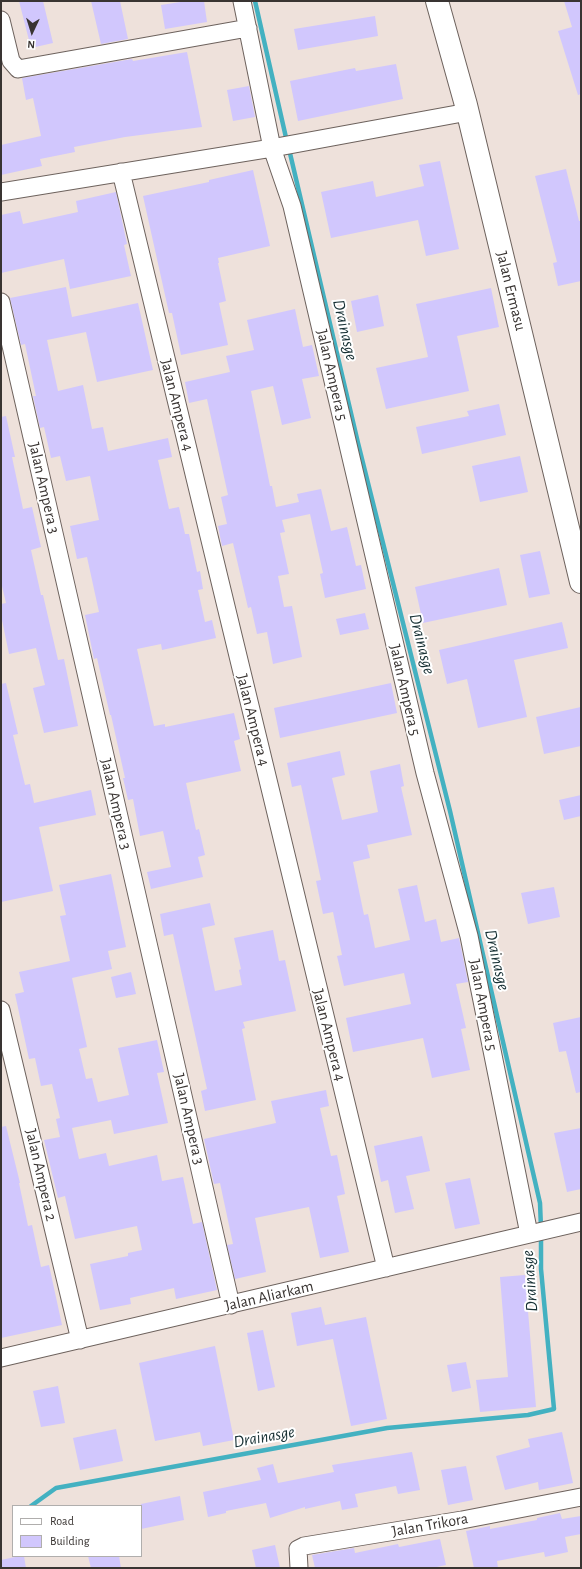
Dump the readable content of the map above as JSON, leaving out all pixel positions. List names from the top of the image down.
{
  "streets": {
    "street": [
      "Jalan Ermasu",
      "Jalan Ampera 5",
      "Jalan Ampera 4",
      "Jalan Ampera 3",
      "Jalan Ampera 2",
      "Jalan Aliarkam",
      "Jalan Trikora"
    ]
  },
  "crossings": [
    ["Jalan Ampera 5", "Jalan Aliarkam"],
    ["Jalan Ampera 4", "Jalan Aliarkam"],
    ["Jalan Ampera 3", "Jalan Aliarkam"],
    ["Jalan Ampera 2", "Jalan Aliarkam"]
  ],
  "water": ["Drainasge"],
  "legend": ["Road", "Building"],
  "north": "bottom"
}
